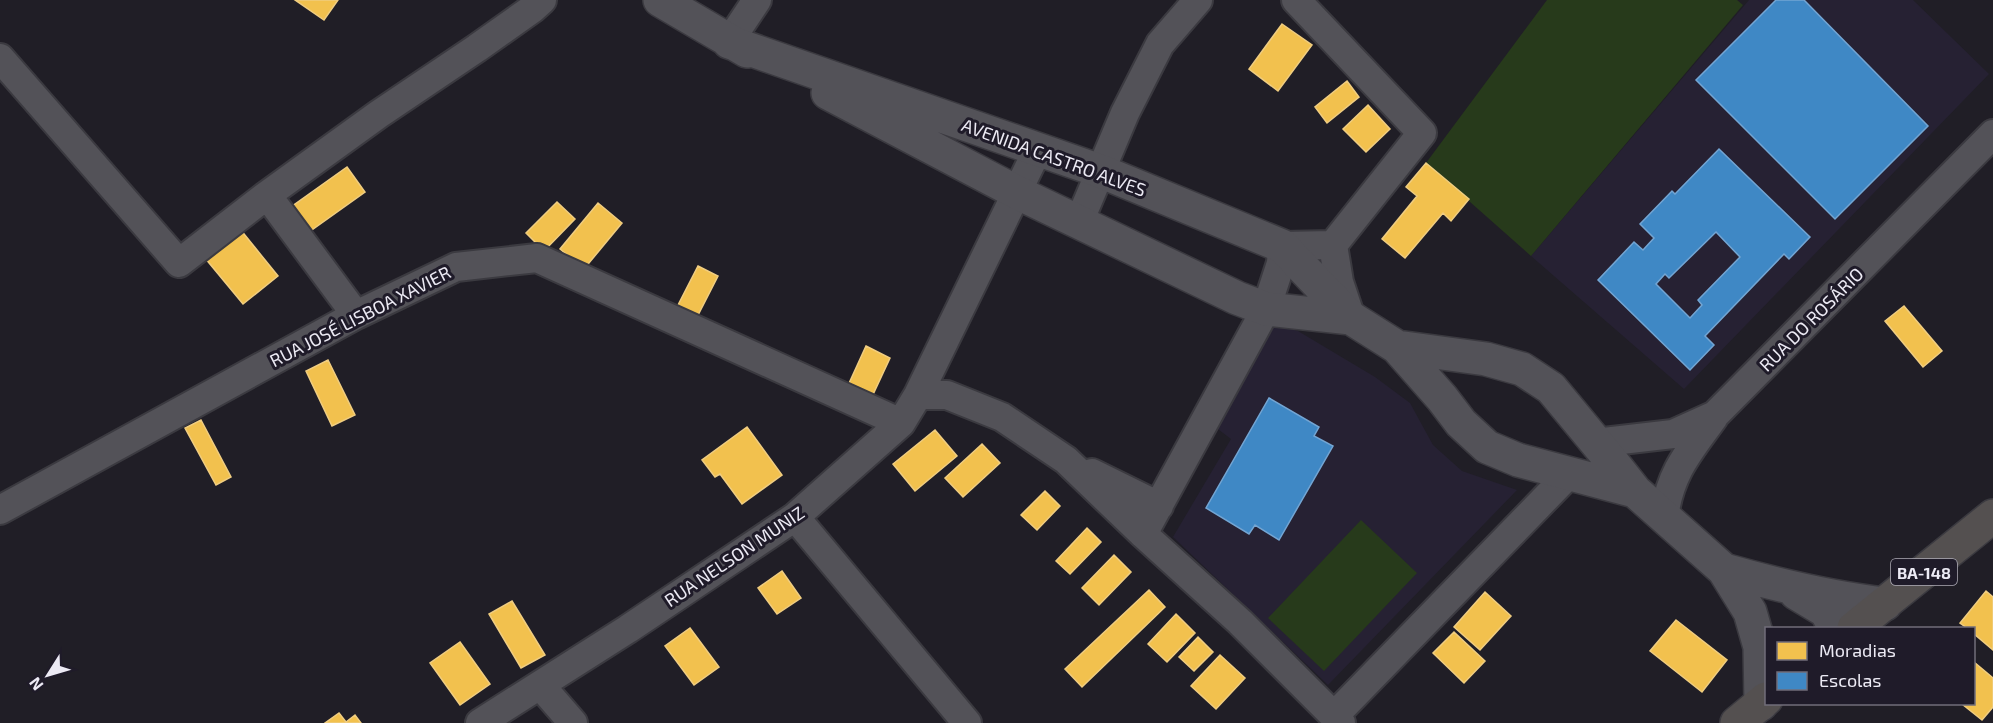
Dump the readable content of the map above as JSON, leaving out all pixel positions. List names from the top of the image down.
{
  "streets": {
    "main road": ["BA-148"],
    "street": [
      "AVENIDA CASTRO ALVES",
      "RUA JOSÉ LISBOA XAVIER",
      "RUA DO ROSÁRIO",
      "RUA NELSON MUNIZ"
    ]
  },
  "crossings": [
    ["AVENIDA CASTRO ALVES", "RUA DO ROSÁRIO"],
    ["AVENIDA CASTRO ALVES", "RUA NELSON MUNIZ"],
    ["RUA JOSÉ LISBOA XAVIER", "RUA NELSON MUNIZ"]
  ],
  "legend": ["Moradias", "Escolas"],
  "north": "bottom left"
}
